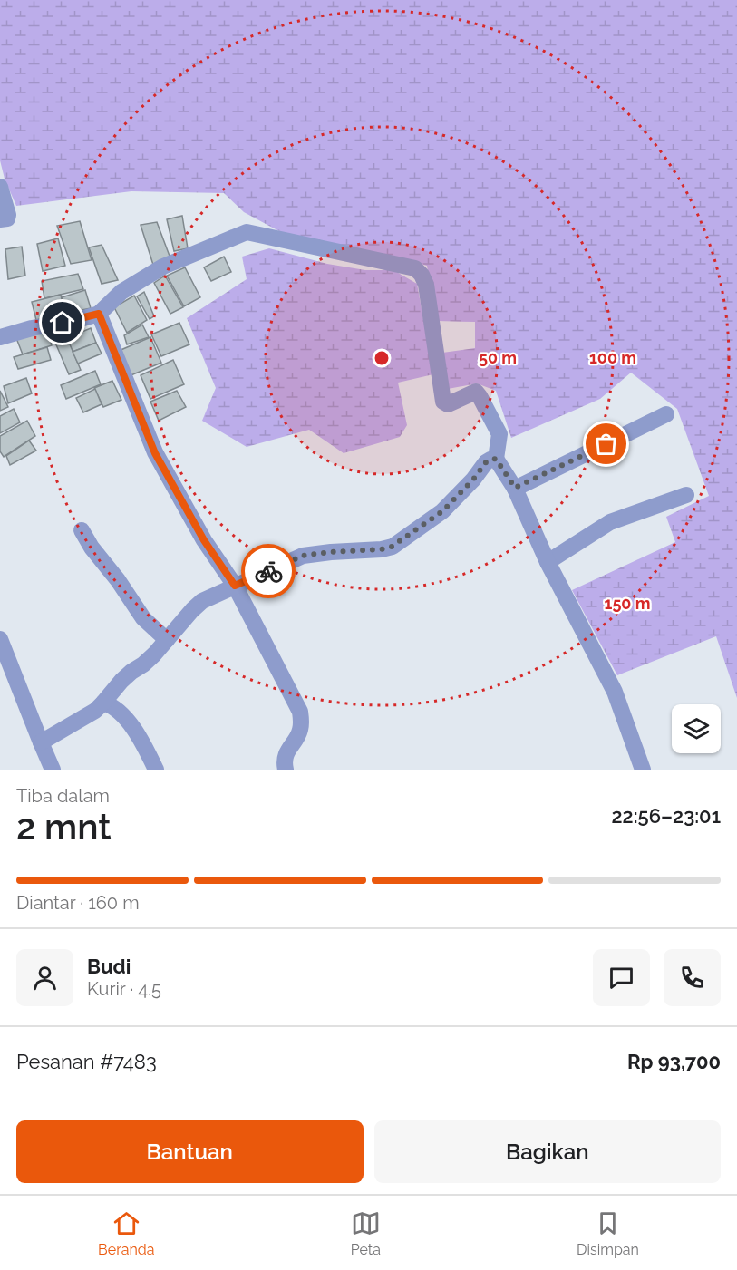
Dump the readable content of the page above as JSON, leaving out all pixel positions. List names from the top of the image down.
{
  "page": {
    "heading": ["2 mnt", "Tiba dalam", "22:56–23:01"],
    "panel": [
      "Budi",
      "Kurir · 4.5",
      "Pesanan #7483",
      "Rp 93,700"
    ],
    "bar": "Diantar · 160 m",
    "buttons": ["Bantuan", "Bagikan"],
    "tabs": ["Beranda", "Peta", "Disimpan"]
  },
  "rings": ["50 m", "100 m", "150 m"]
}
